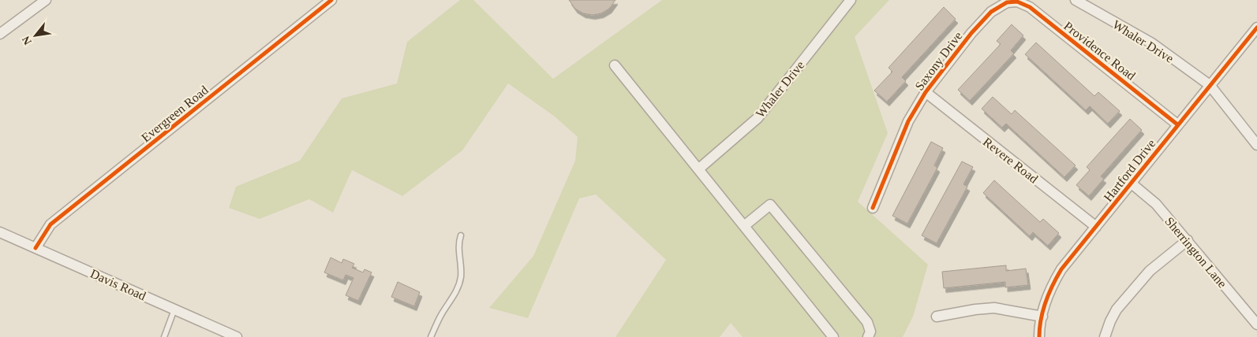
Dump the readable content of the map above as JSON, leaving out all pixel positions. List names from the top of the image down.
{
  "streets": {
    "street": [
      "Whaler Drive",
      "Providence Road",
      "Saxony Drive",
      "Evergreen Road",
      "Revere Road",
      "Hartford Drive",
      "Sherrington Lane",
      "Davis Road"
    ]
  },
  "crossings": [
    ["Whaler Drive", "Hartford Drive"],
    ["Providence Road", "Saxony Drive"],
    ["Providence Road", "Hartford Drive"],
    ["Saxony Drive", "Revere Road"],
    ["Evergreen Road", "Davis Road"],
    ["Revere Road", "Hartford Drive"],
    ["Hartford Drive", "Sherrington Lane"]
  ],
  "north": "bottom left"
}
